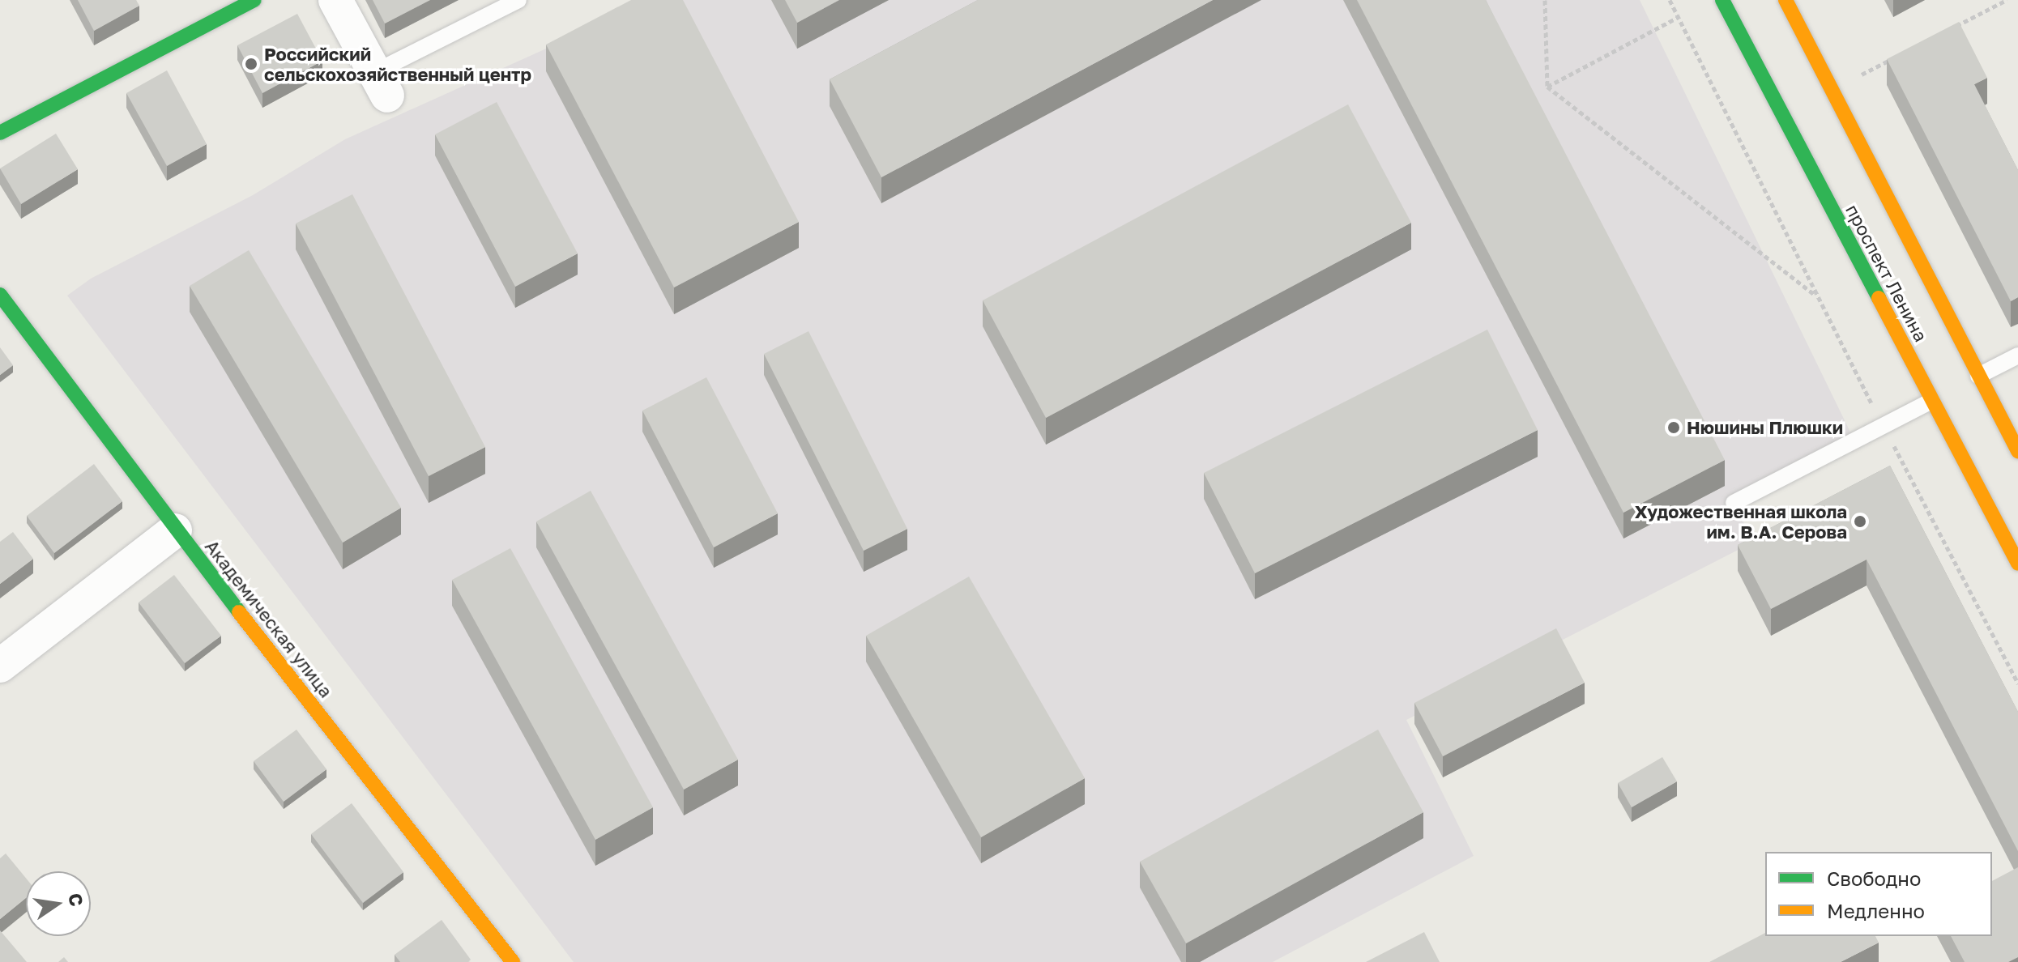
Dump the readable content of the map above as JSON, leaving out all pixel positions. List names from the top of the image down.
{
  "streets": {
    "main road": ["проспект Ленина", "Академическая улица"]
  },
  "places": ["Российский сельскохозяйственный центр", "Нюшины Плюшки", "Художественная школа им. В.А. Серова"],
  "legend": ["Свободно", "Медленно"],
  "north": "right"
}
